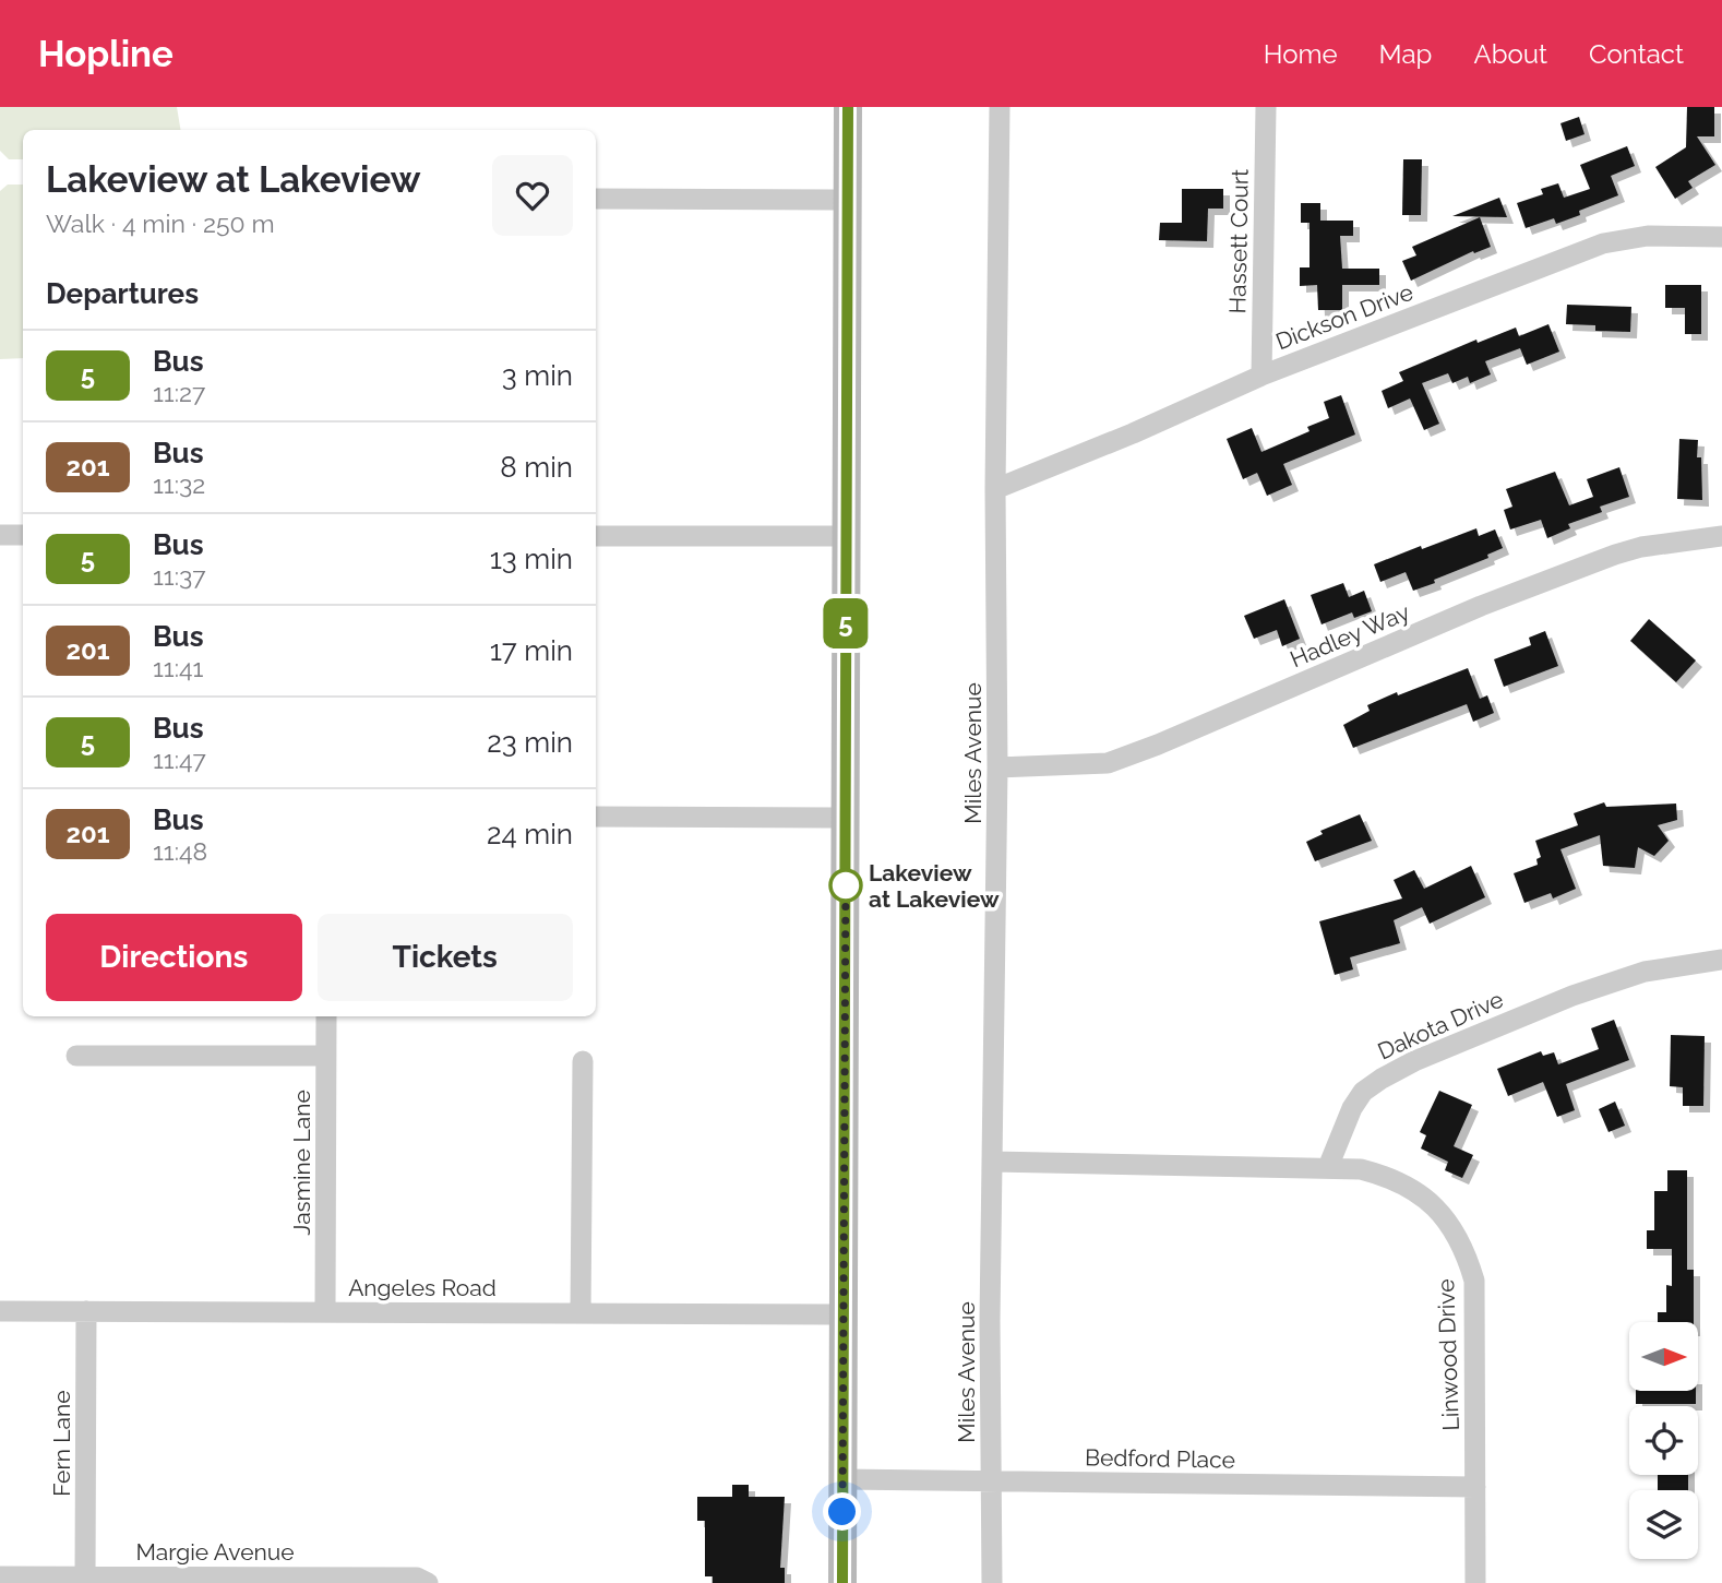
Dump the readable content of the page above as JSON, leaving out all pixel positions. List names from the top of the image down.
{
  "streets": {
    "street": [
      "Hassett Court",
      "Dickson Drive",
      "Hadley Way",
      "Miles Avenue",
      "Dakota Drive",
      "Jasmine Lane",
      "Angeles Road",
      "Linwood Drive",
      "Fern Lane",
      "Bedford Place",
      "Margie Avenue"
    ]
  },
  "crossings": [
    ["Hassett Court", "Dickson Drive"],
    ["Dickson Drive", "Miles Avenue"],
    ["Hadley Way", "Miles Avenue"],
    ["Miles Avenue", "Bedford Place"],
    ["Dakota Drive", "Linwood Drive"],
    ["Jasmine Lane", "Angeles Road"],
    ["Angeles Road", "Fern Lane"],
    ["Linwood Drive", "Bedford Place"],
    ["Fern Lane", "Margie Avenue"]
  ],
  "places": ["Lakeview at Lakeview"],
  "lines": ["bus line 5"],
  "north": "right",
  "page": {
    "header": "Hopline",
    "nav": [
      "Home",
      "Map",
      "About",
      "Contact"
    ],
    "on_map": "5",
    "heading": [
      ["Lakeview at Lakeview", "Walk · 4 min · 250 m"],
      "Departures"
    ],
    "list": [
      {
        "mark": "5",
        "name": "Bus",
        "note": "11:27",
        "value": "3 min"
      },
      {
        "mark": "201",
        "name": "Bus",
        "note": "11:32",
        "value": "8 min"
      },
      {
        "mark": "5",
        "name": "Bus",
        "note": "11:37",
        "value": "13 min"
      },
      {
        "mark": "201",
        "name": "Bus",
        "note": "11:41",
        "value": "17 min"
      },
      {
        "mark": "5",
        "name": "Bus",
        "note": "11:47",
        "value": "23 min"
      },
      {
        "mark": "201",
        "name": "Bus",
        "note": "11:48",
        "value": "24 min"
      }
    ],
    "buttons": ["Directions", "Tickets"]
  }
}
